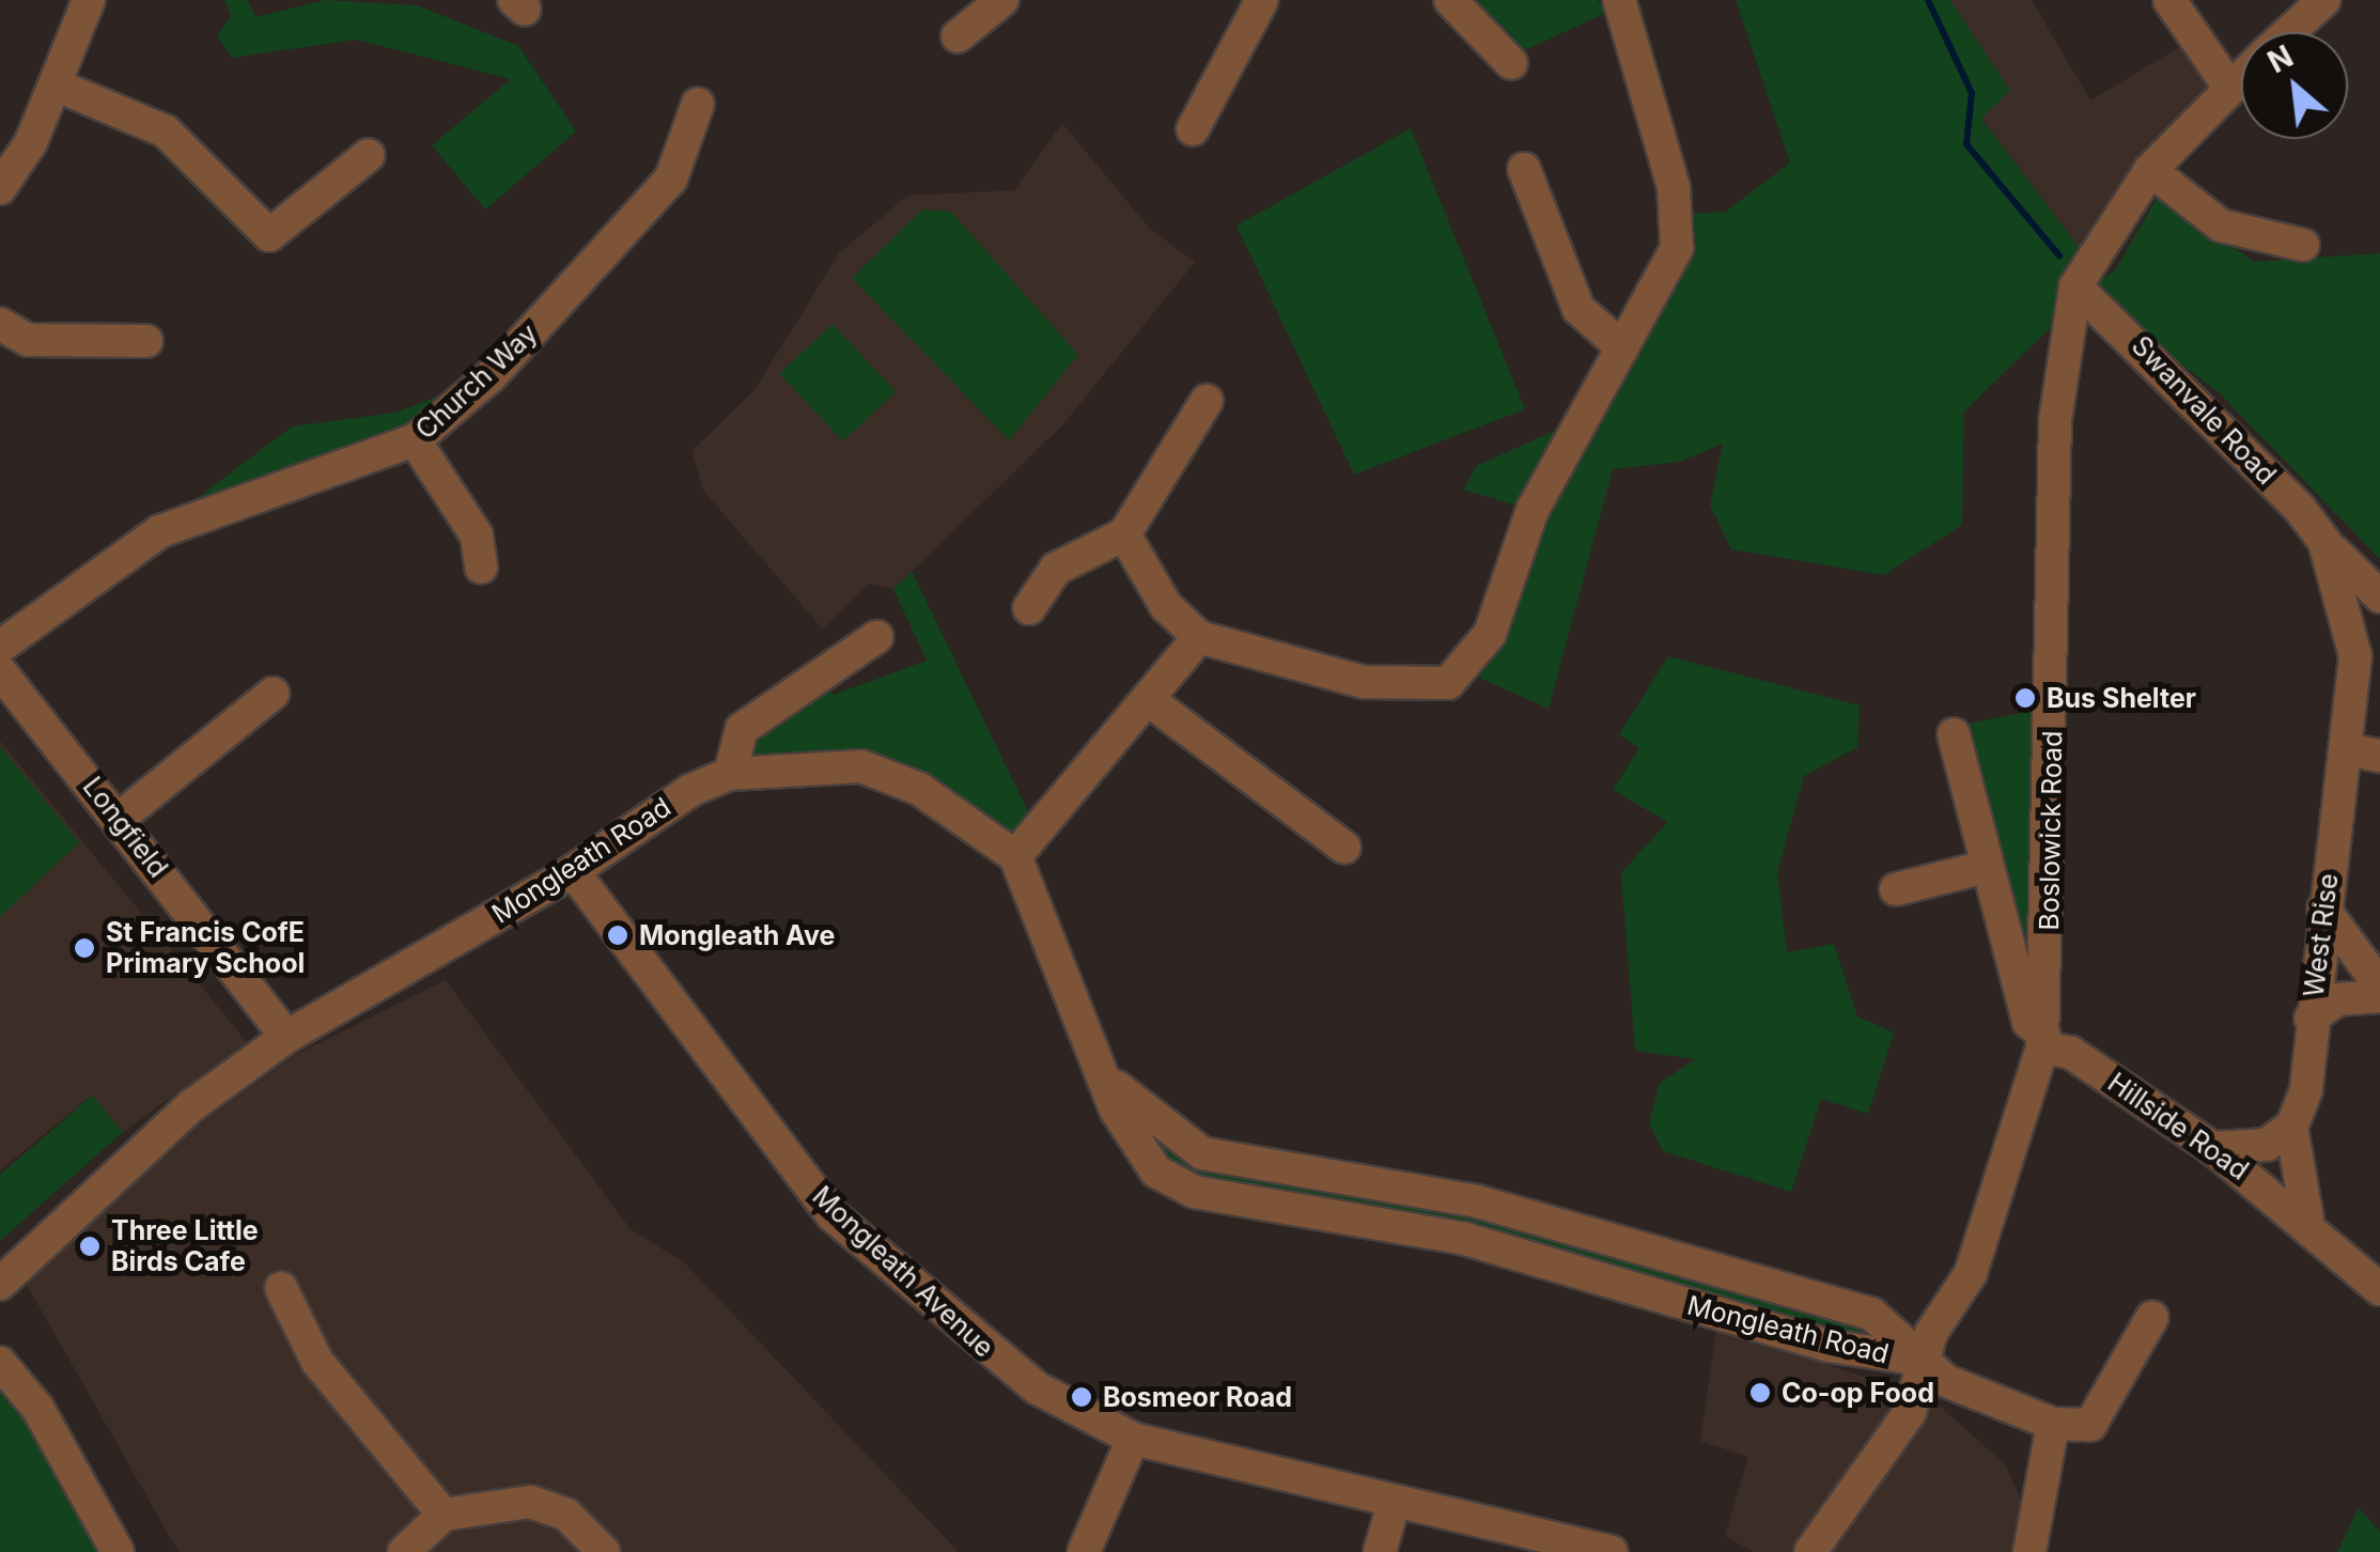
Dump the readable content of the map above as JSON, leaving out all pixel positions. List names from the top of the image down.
{
  "streets": {
    "street": [
      "Church Way",
      "Swanvale Road",
      "Longfield",
      "Boslowick Road",
      "Mongleath Road",
      "West Rise",
      "Hillside Road",
      "Mongleath Avenue"
    ]
  },
  "crossings": [
    ["Swanvale Road", "Boslowick Road"],
    ["Swanvale Road", "West Rise"],
    ["Longfield", "Mongleath Road"],
    ["Boslowick Road", "Mongleath Road"],
    ["Boslowick Road", "Hillside Road"],
    ["Mongleath Road", "Mongleath Avenue"],
    ["West Rise", "Hillside Road"]
  ],
  "places": [
    "Bus Shelter",
    "Mongleath Ave",
    "St Francis CofE Primary School",
    "Three Little Birds Cafe",
    "Co-op Food",
    "Bosmeor Road"
  ],
  "north": "top left"
}
